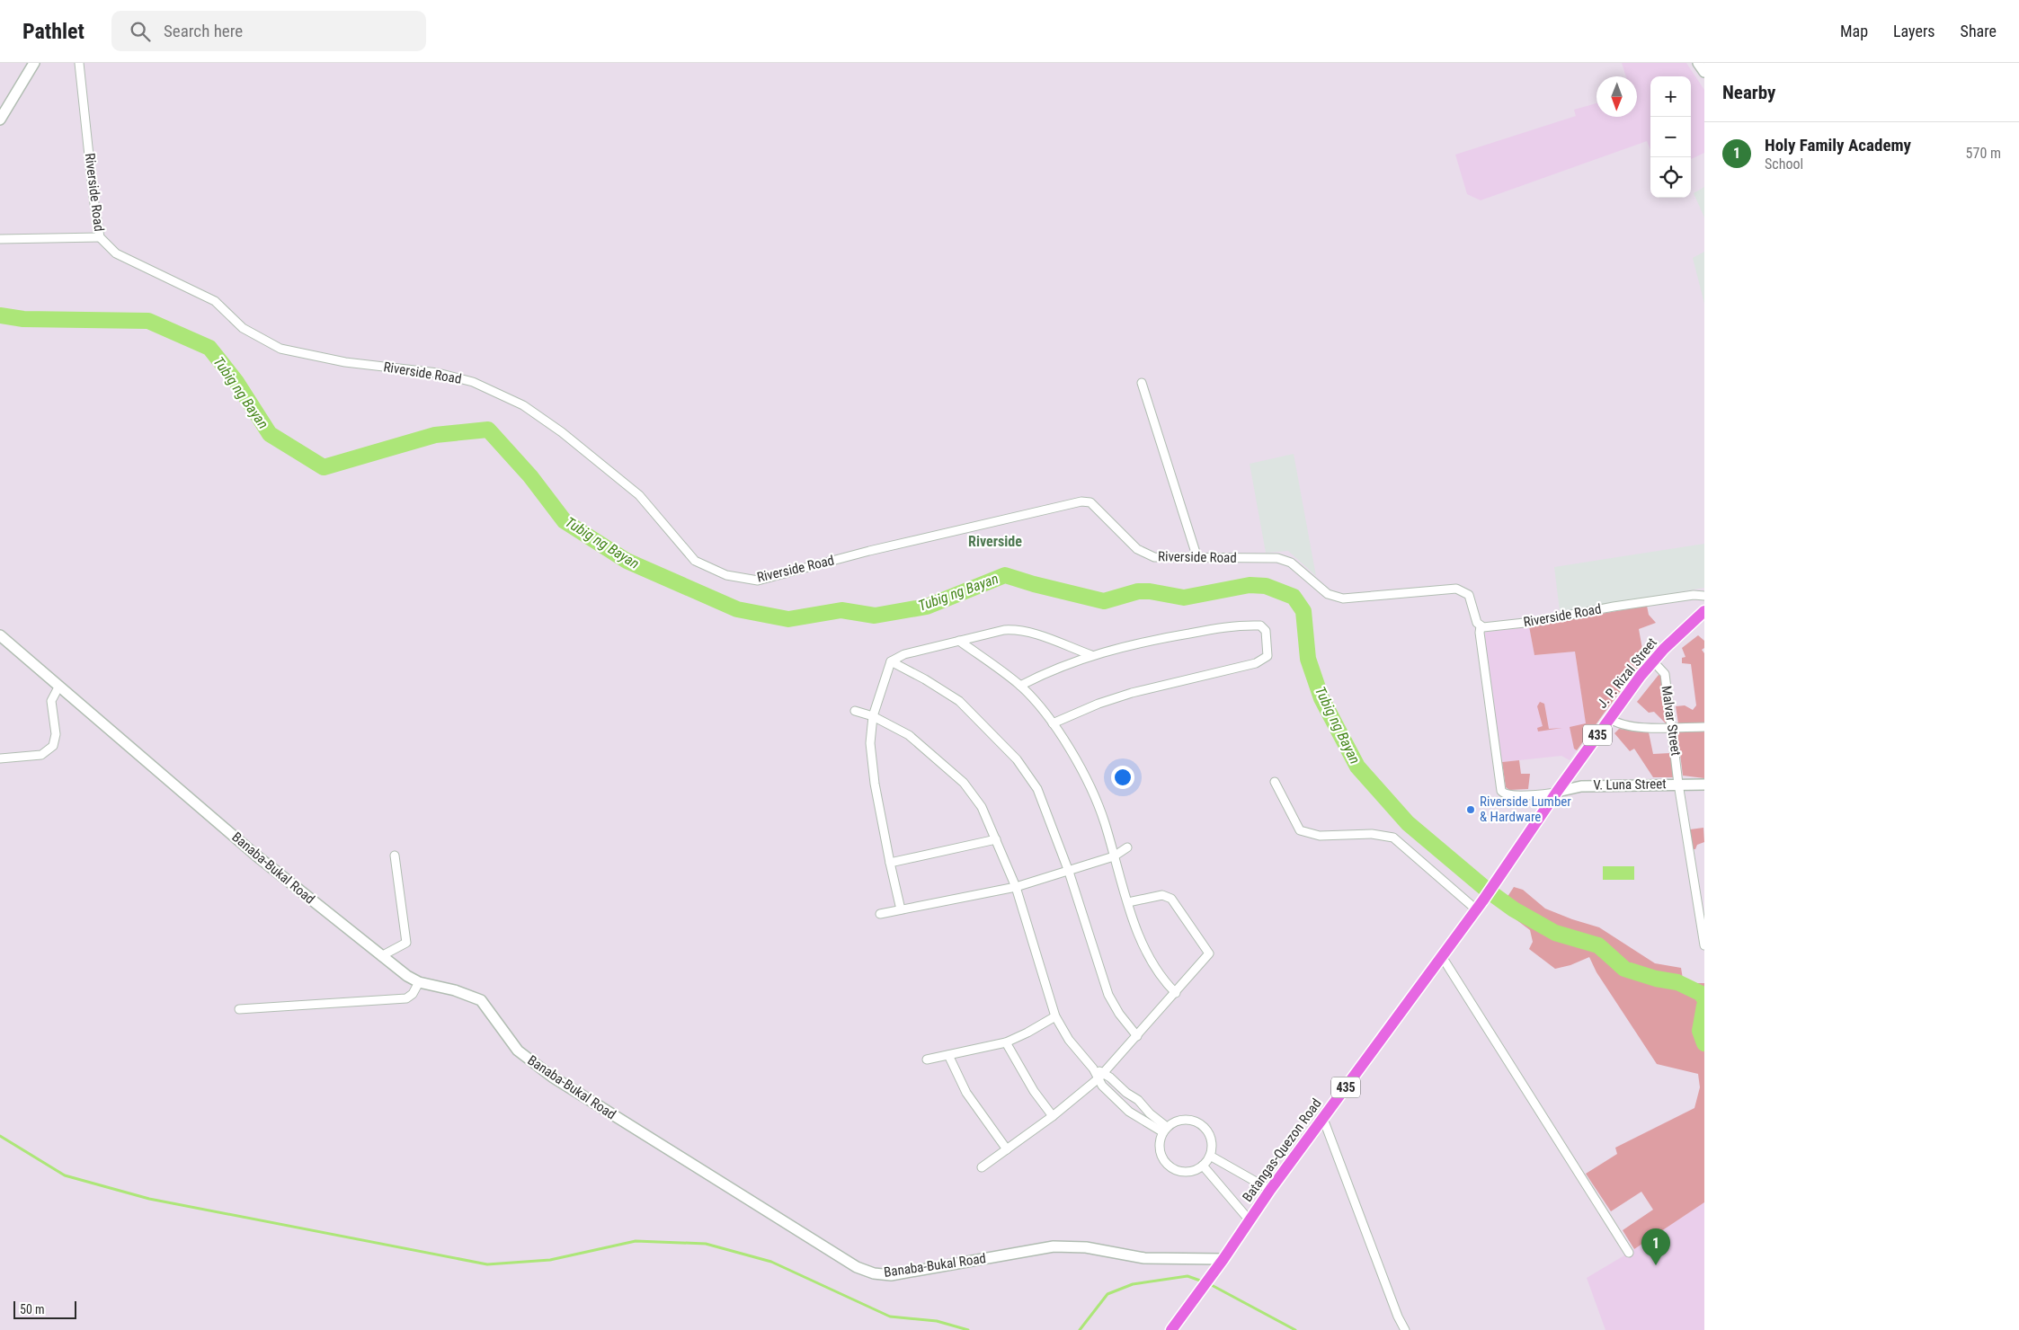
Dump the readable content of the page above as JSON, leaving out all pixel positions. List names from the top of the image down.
{
  "streets": {
    "main road": ["J. P. Rizal Street", "435", "Batangas-Quezon Road"],
    "street": [
      "Riverside Road",
      "Malvar Street",
      "V. Luna Street",
      "Banaba-Bukal Road"
    ]
  },
  "crossings": [
    ["J. P. Rizal Street", "Malvar Street"],
    ["J. P. Rizal Street", "V. Luna Street"],
    ["J. P. Rizal Street", "Batangas-Quezon Road"],
    ["Malvar Street", "V. Luna Street"],
    ["Banaba-Bukal Road", "Batangas-Quezon Road"]
  ],
  "districts": ["Riverside"],
  "water": ["Tubig ng Bayan"],
  "places": ["Riverside Lumber & Hardware"],
  "scale_bar": "50 m",
  "north": "bottom",
  "page": {
    "header": "Pathlet",
    "search": "Search here",
    "nav": ["Map", "Layers", "Share"],
    "heading": "Nearby",
    "map_buttons": ["+", "−"],
    "list": [
      {
        "mark": "1",
        "name": "Holy Family Academy",
        "note": "School",
        "value": "570 m"
      }
    ],
    "pins": "1",
    "scale": "50 m"
  }
}
